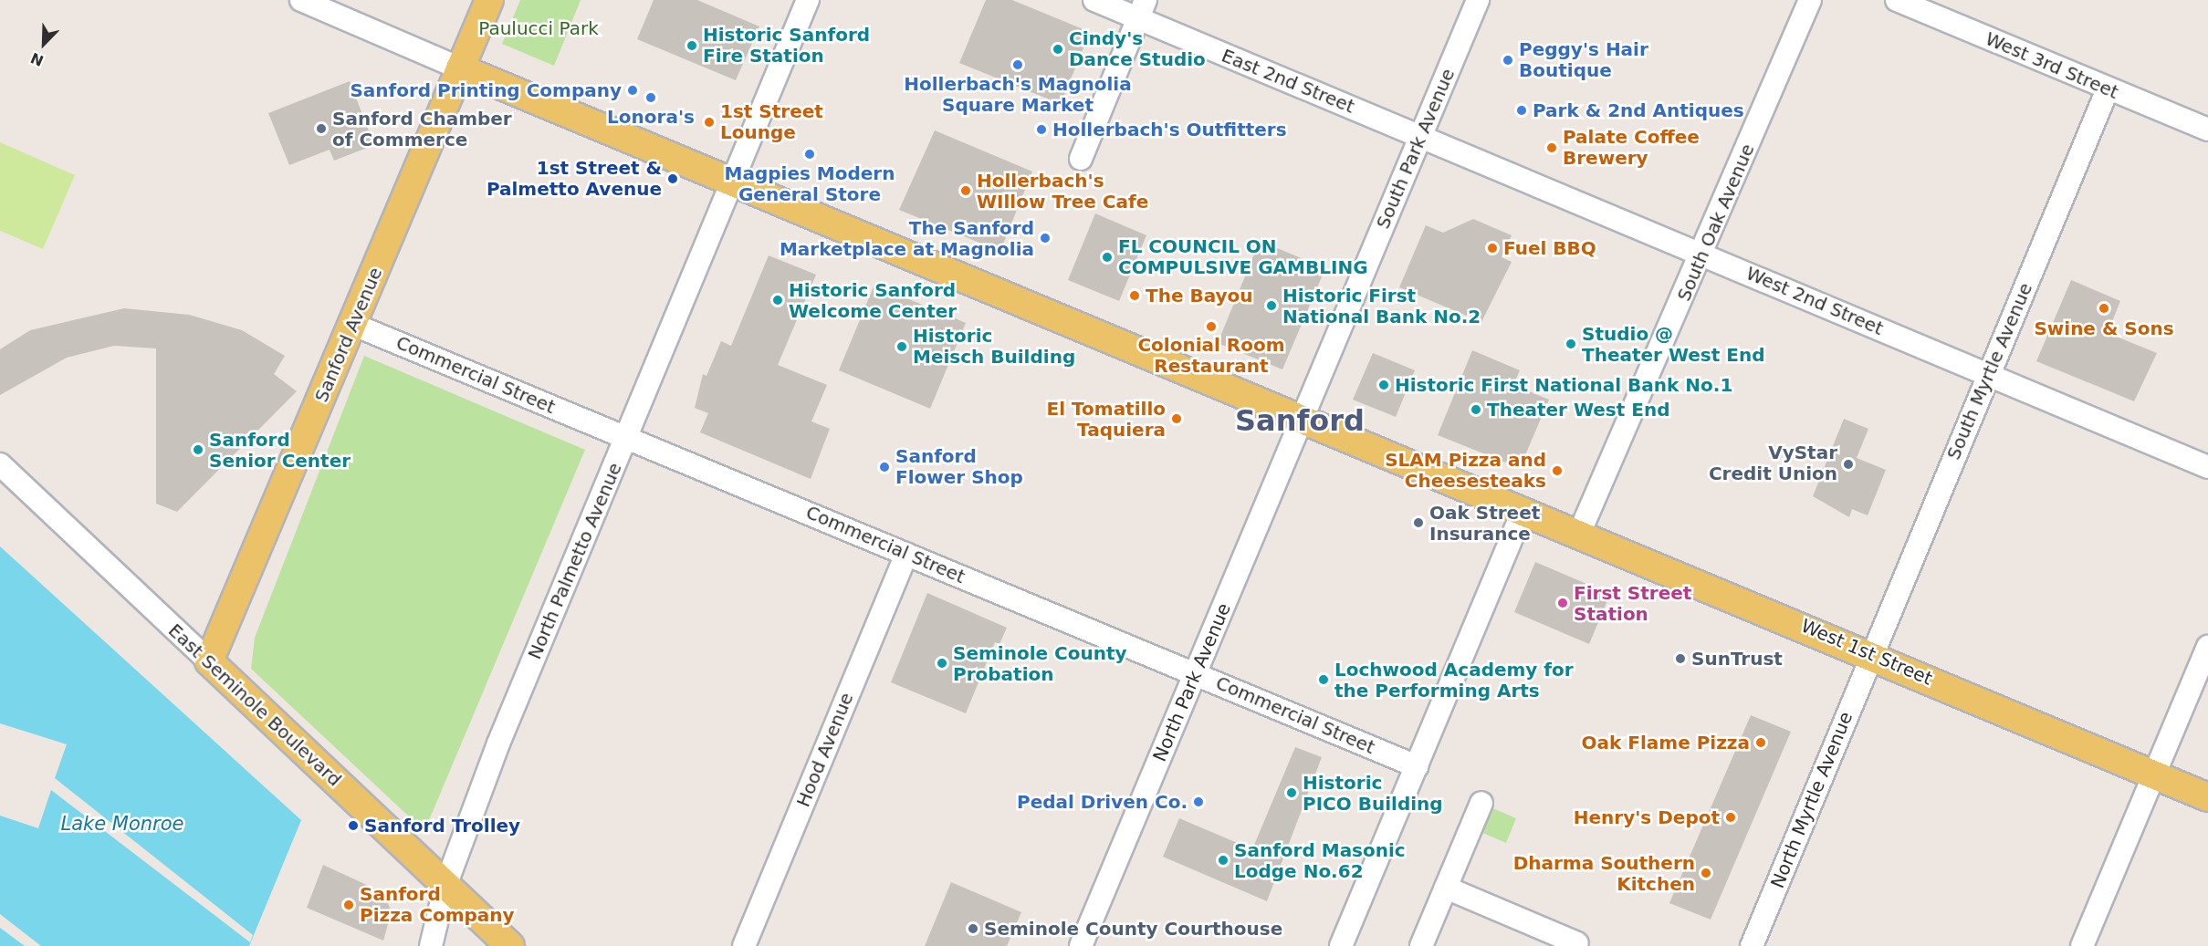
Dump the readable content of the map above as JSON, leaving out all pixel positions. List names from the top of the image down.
{
  "streets": {
    "main road": ["Sanford Avenue", "West 1st Street", "East Seminole Boulevard"],
    "street": [
      "West 3rd Street",
      "East 2nd Street",
      "South Park Avenue",
      "South Oak Avenue",
      "West 2nd Street",
      "South Myrtle Avenue",
      "Commercial Street",
      "North Palmetto Avenue",
      "North Park Avenue",
      "Hood Avenue",
      "North Myrtle Avenue"
    ]
  },
  "crossings": [
    ["West 3rd Street", "South Myrtle Avenue"],
    ["East 2nd Street", "South Park Avenue"],
    ["East 2nd Street", "West 2nd Street"],
    ["South Park Avenue", "West 2nd Street"],
    ["South Park Avenue", "West 1st Street"],
    ["South Park Avenue", "North Park Avenue"],
    ["South Oak Avenue", "West 2nd Street"],
    ["South Oak Avenue", "West 1st Street"],
    ["West 2nd Street", "South Myrtle Avenue"],
    ["Sanford Avenue", "Commercial Street"],
    ["Sanford Avenue", "West 1st Street"],
    ["Sanford Avenue", "East Seminole Boulevard"],
    ["South Myrtle Avenue", "West 1st Street"],
    ["South Myrtle Avenue", "North Myrtle Avenue"],
    ["Commercial Street", "North Palmetto Avenue"],
    ["Commercial Street", "North Park Avenue"],
    ["Commercial Street", "Hood Avenue"],
    ["North Palmetto Avenue", "West 1st Street"],
    ["North Palmetto Avenue", "East Seminole Boulevard"],
    ["West 1st Street", "North Park Avenue"],
    ["West 1st Street", "North Myrtle Avenue"]
  ],
  "districts": ["Sanford"],
  "water": ["Lake Monroe"],
  "parks": ["Paulucci Park"],
  "places": [
    "Historic Sanford Fire Station",
    "Cindy's Dance Studio",
    "Peggy's Hair Boutique",
    "Hollerbach's Magnolia Square Market",
    "Sanford Printing Company",
    "Lonora's",
    "Park & 2nd Antiques",
    "1st Street Lounge",
    "Sanford Chamber of Commerce",
    "Hollerbach's Outfitters",
    "Palate Coffee Brewery",
    "Magpies Modern General Store",
    "1st Street & Palmetto Avenue",
    "Hollerbach's WIllow Tree Cafe",
    "The Sanford Marketplace at Magnolia",
    "Fuel BBQ",
    "FL COUNCIL ON COMPULSIVE GAMBLING",
    "The Bayou",
    "Historic Sanford Welcome Center",
    "Historic First National Bank No.2",
    "Swine & Sons",
    "Colonial Room Restaurant",
    "Studio @ Theater West End",
    "Historic Meisch Building",
    "Historic First National Bank No.1",
    "Theater West End",
    "El Tomatillo Taquiera",
    "Sanford Senior Center",
    "VyStar Credit Union",
    "Sanford Flower Shop",
    "SLAM Pizza and Cheesesteaks",
    "Oak Street Insurance",
    "First Street Station",
    "SunTrust",
    "Seminole County Probation",
    "Lochwood Academy for the Performing Arts",
    "Oak Flame Pizza",
    "Historic PICO Building",
    "Pedal Driven Co.",
    "Henry's Depot",
    "Sanford Trolley",
    "Sanford Masonic Lodge No.62",
    "Dharma Southern Kitchen",
    "Sanford Pizza Company",
    "Seminole County Courthouse"
  ],
  "north": "bottom left"
}
